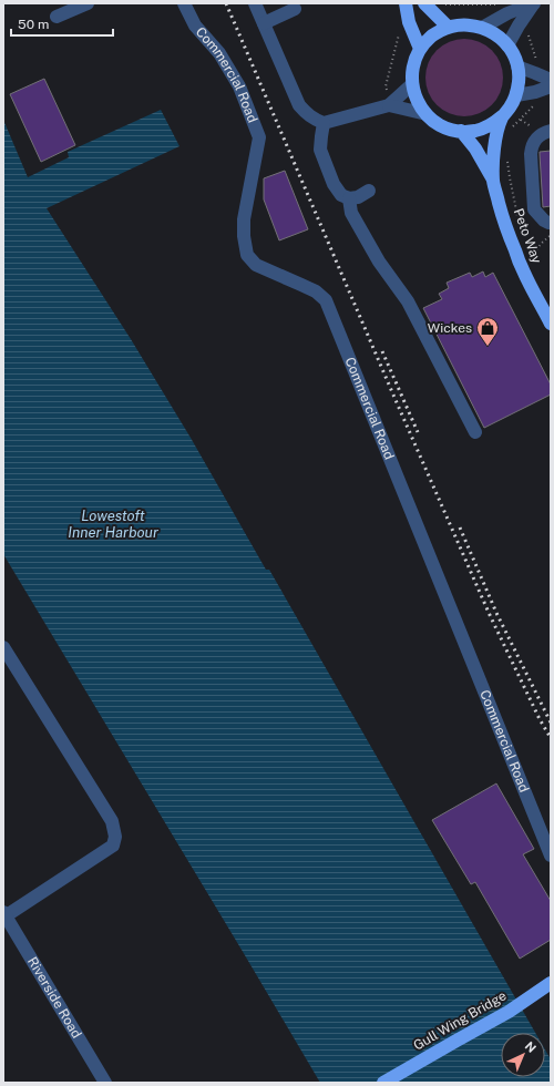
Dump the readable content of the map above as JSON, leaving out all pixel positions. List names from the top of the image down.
{
  "streets": {
    "highway": ["Peto Way", "Gull Wing Bridge"],
    "street": ["Commercial Road", "Riverside Road"]
  },
  "water": ["Lowestoft Inner Harbour"],
  "places": {
    "shop": ["Wickes"]
  },
  "scale_bar": "50 m",
  "north": "top right"
}
